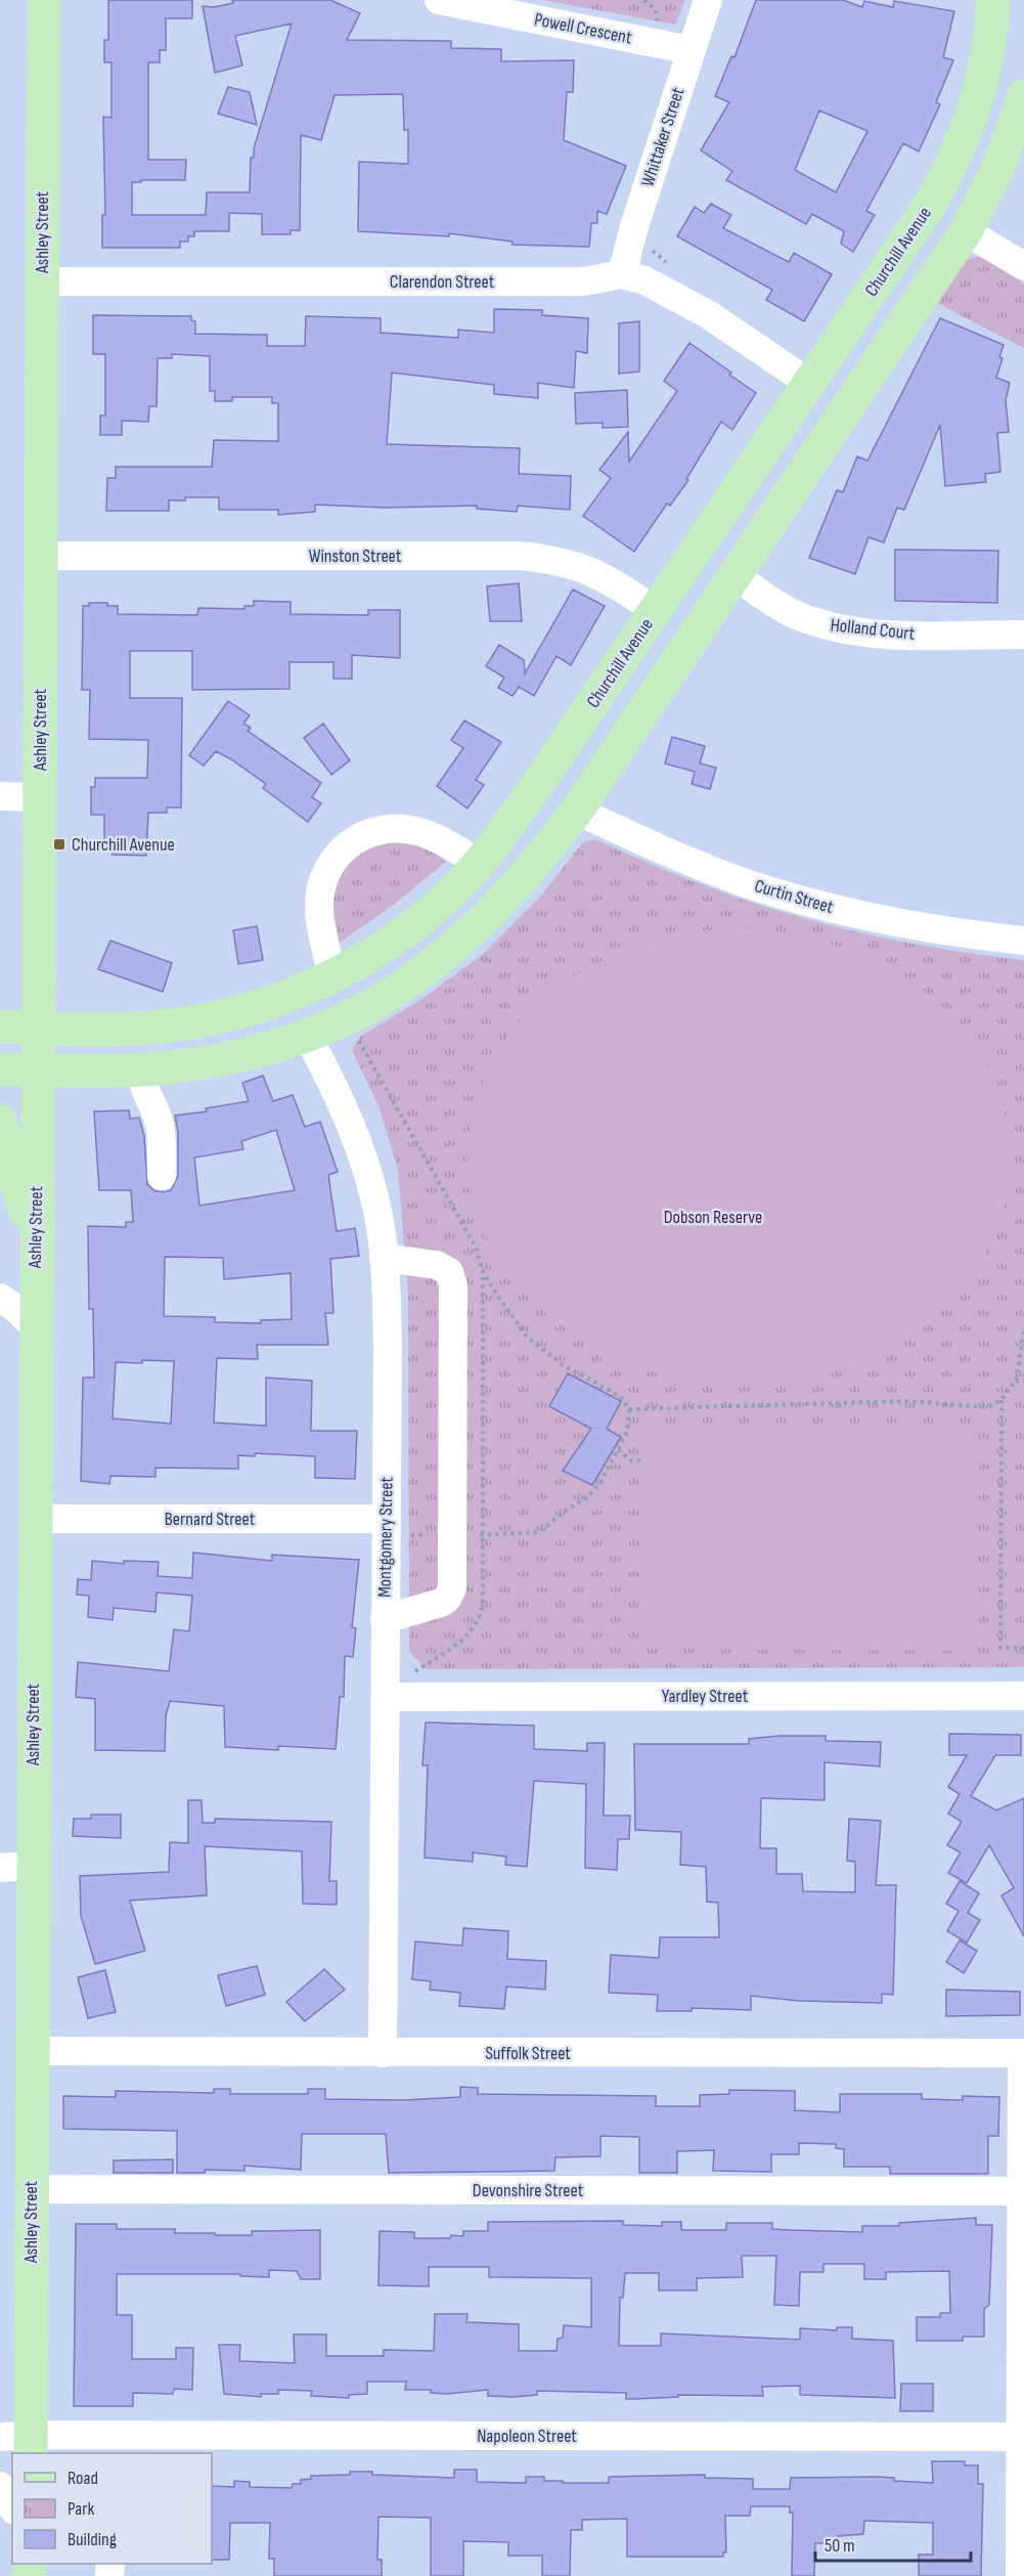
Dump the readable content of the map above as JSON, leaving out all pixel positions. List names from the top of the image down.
{
  "streets": {
    "main road": ["Ashley Street", "Churchill Avenue"],
    "street": [
      "Powell Crescent",
      "Whittaker Street",
      "Clarendon Street",
      "Winston Street",
      "Holland Court",
      "Curtin Street",
      "Bernard Street",
      "Montgomery Street",
      "Yardley Street",
      "Suffolk Street",
      "Devonshire Street",
      "Napoleon Street"
    ]
  },
  "crossings": [
    ["Powell Crescent", "Whittaker Street"],
    ["Whittaker Street", "Clarendon Street"],
    ["Ashley Street", "Churchill Avenue"],
    ["Ashley Street", "Clarendon Street"],
    ["Ashley Street", "Winston Street"],
    ["Ashley Street", "Bernard Street"],
    ["Ashley Street", "Suffolk Street"],
    ["Ashley Street", "Devonshire Street"],
    ["Ashley Street", "Napoleon Street"],
    ["Churchill Avenue", "Clarendon Street"],
    ["Churchill Avenue", "Winston Street"],
    ["Bernard Street", "Montgomery Street"],
    ["Montgomery Street", "Yardley Street"],
    ["Montgomery Street", "Suffolk Street"]
  ],
  "parks": ["Dobson Reserve"],
  "places": {
    "transit": ["Churchill Avenue"]
  },
  "legend": ["Road", "Park", "Building"],
  "scale_bar": "50 m"
}
